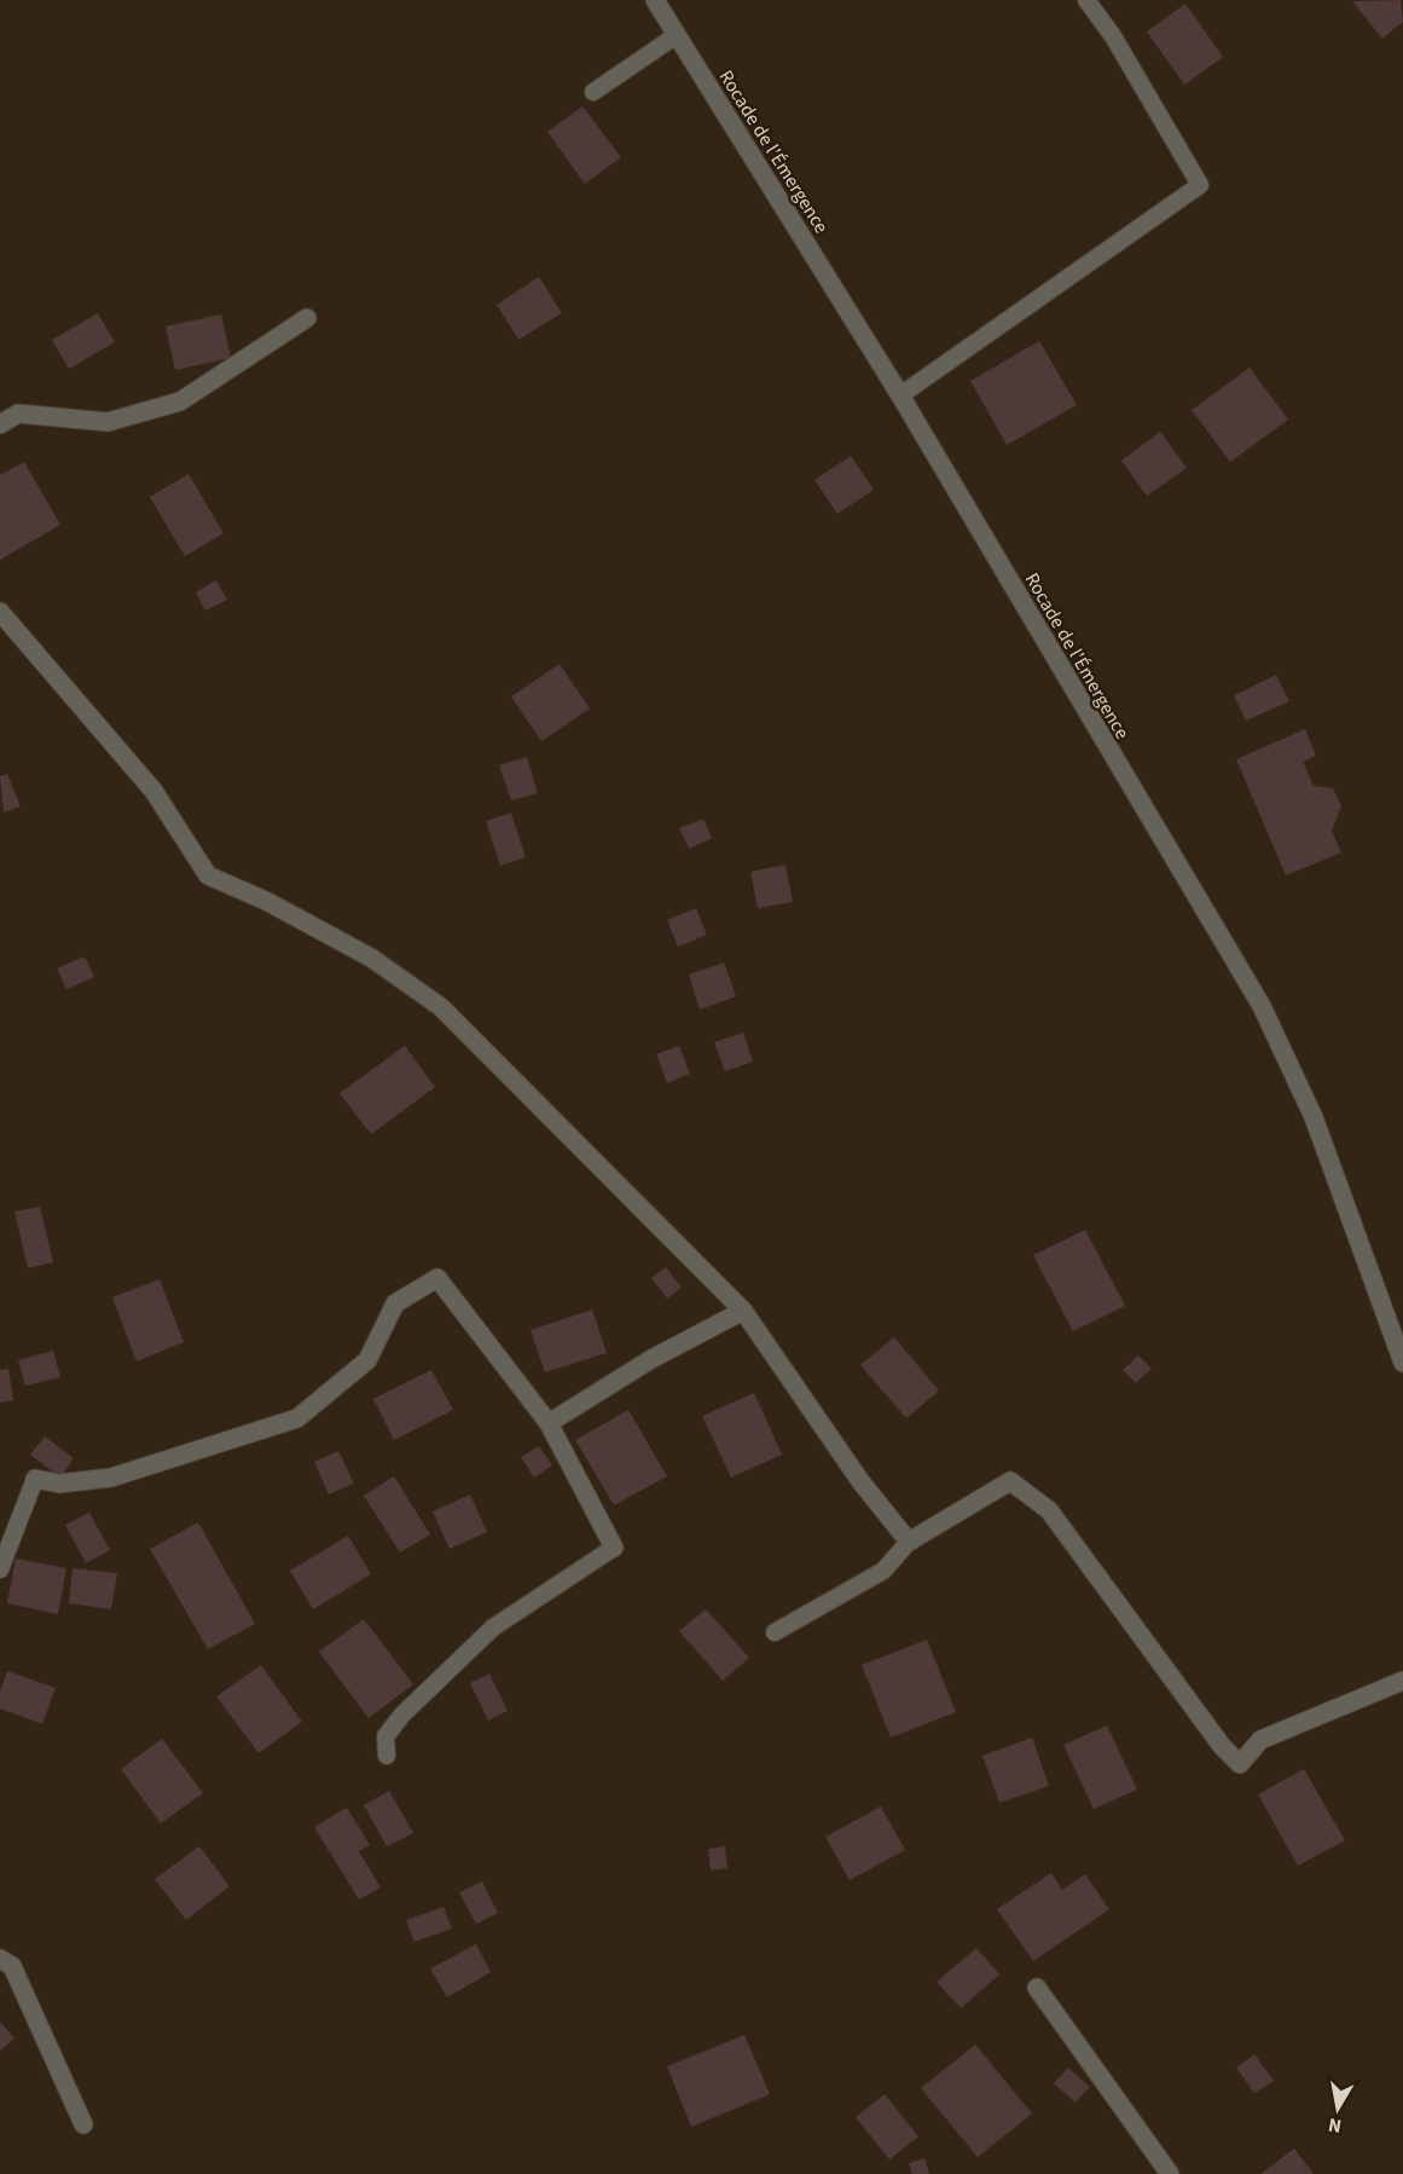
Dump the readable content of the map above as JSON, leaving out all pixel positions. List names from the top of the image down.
{
  "streets": {
    "street": ["Rocade de l'Émergence"]
  },
  "north": "bottom"
}
